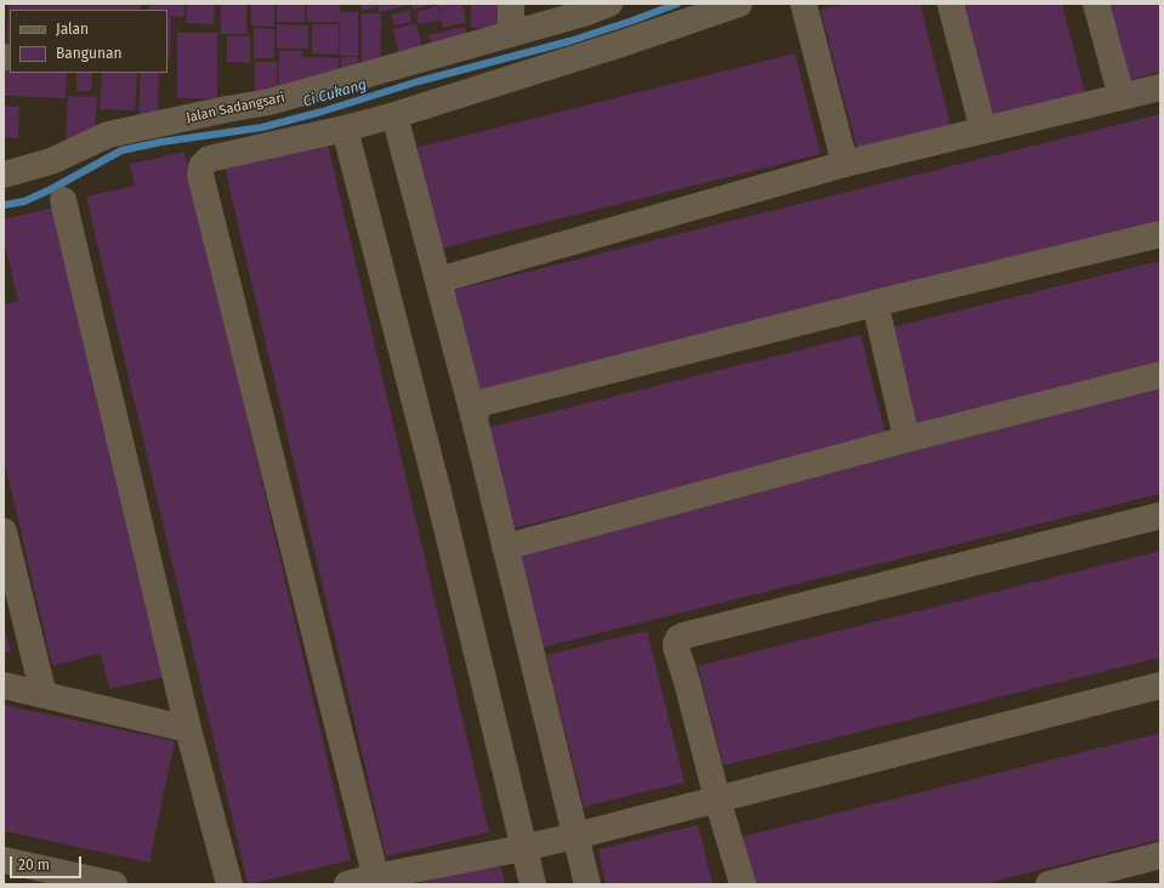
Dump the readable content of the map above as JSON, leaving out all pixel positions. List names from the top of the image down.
{
  "streets": {
    "street": ["Jalan Sadangsari"]
  },
  "water": ["Ci Cukang"],
  "legend": ["Jalan", "Bangunan"],
  "scale_bar": "20 m"
}
